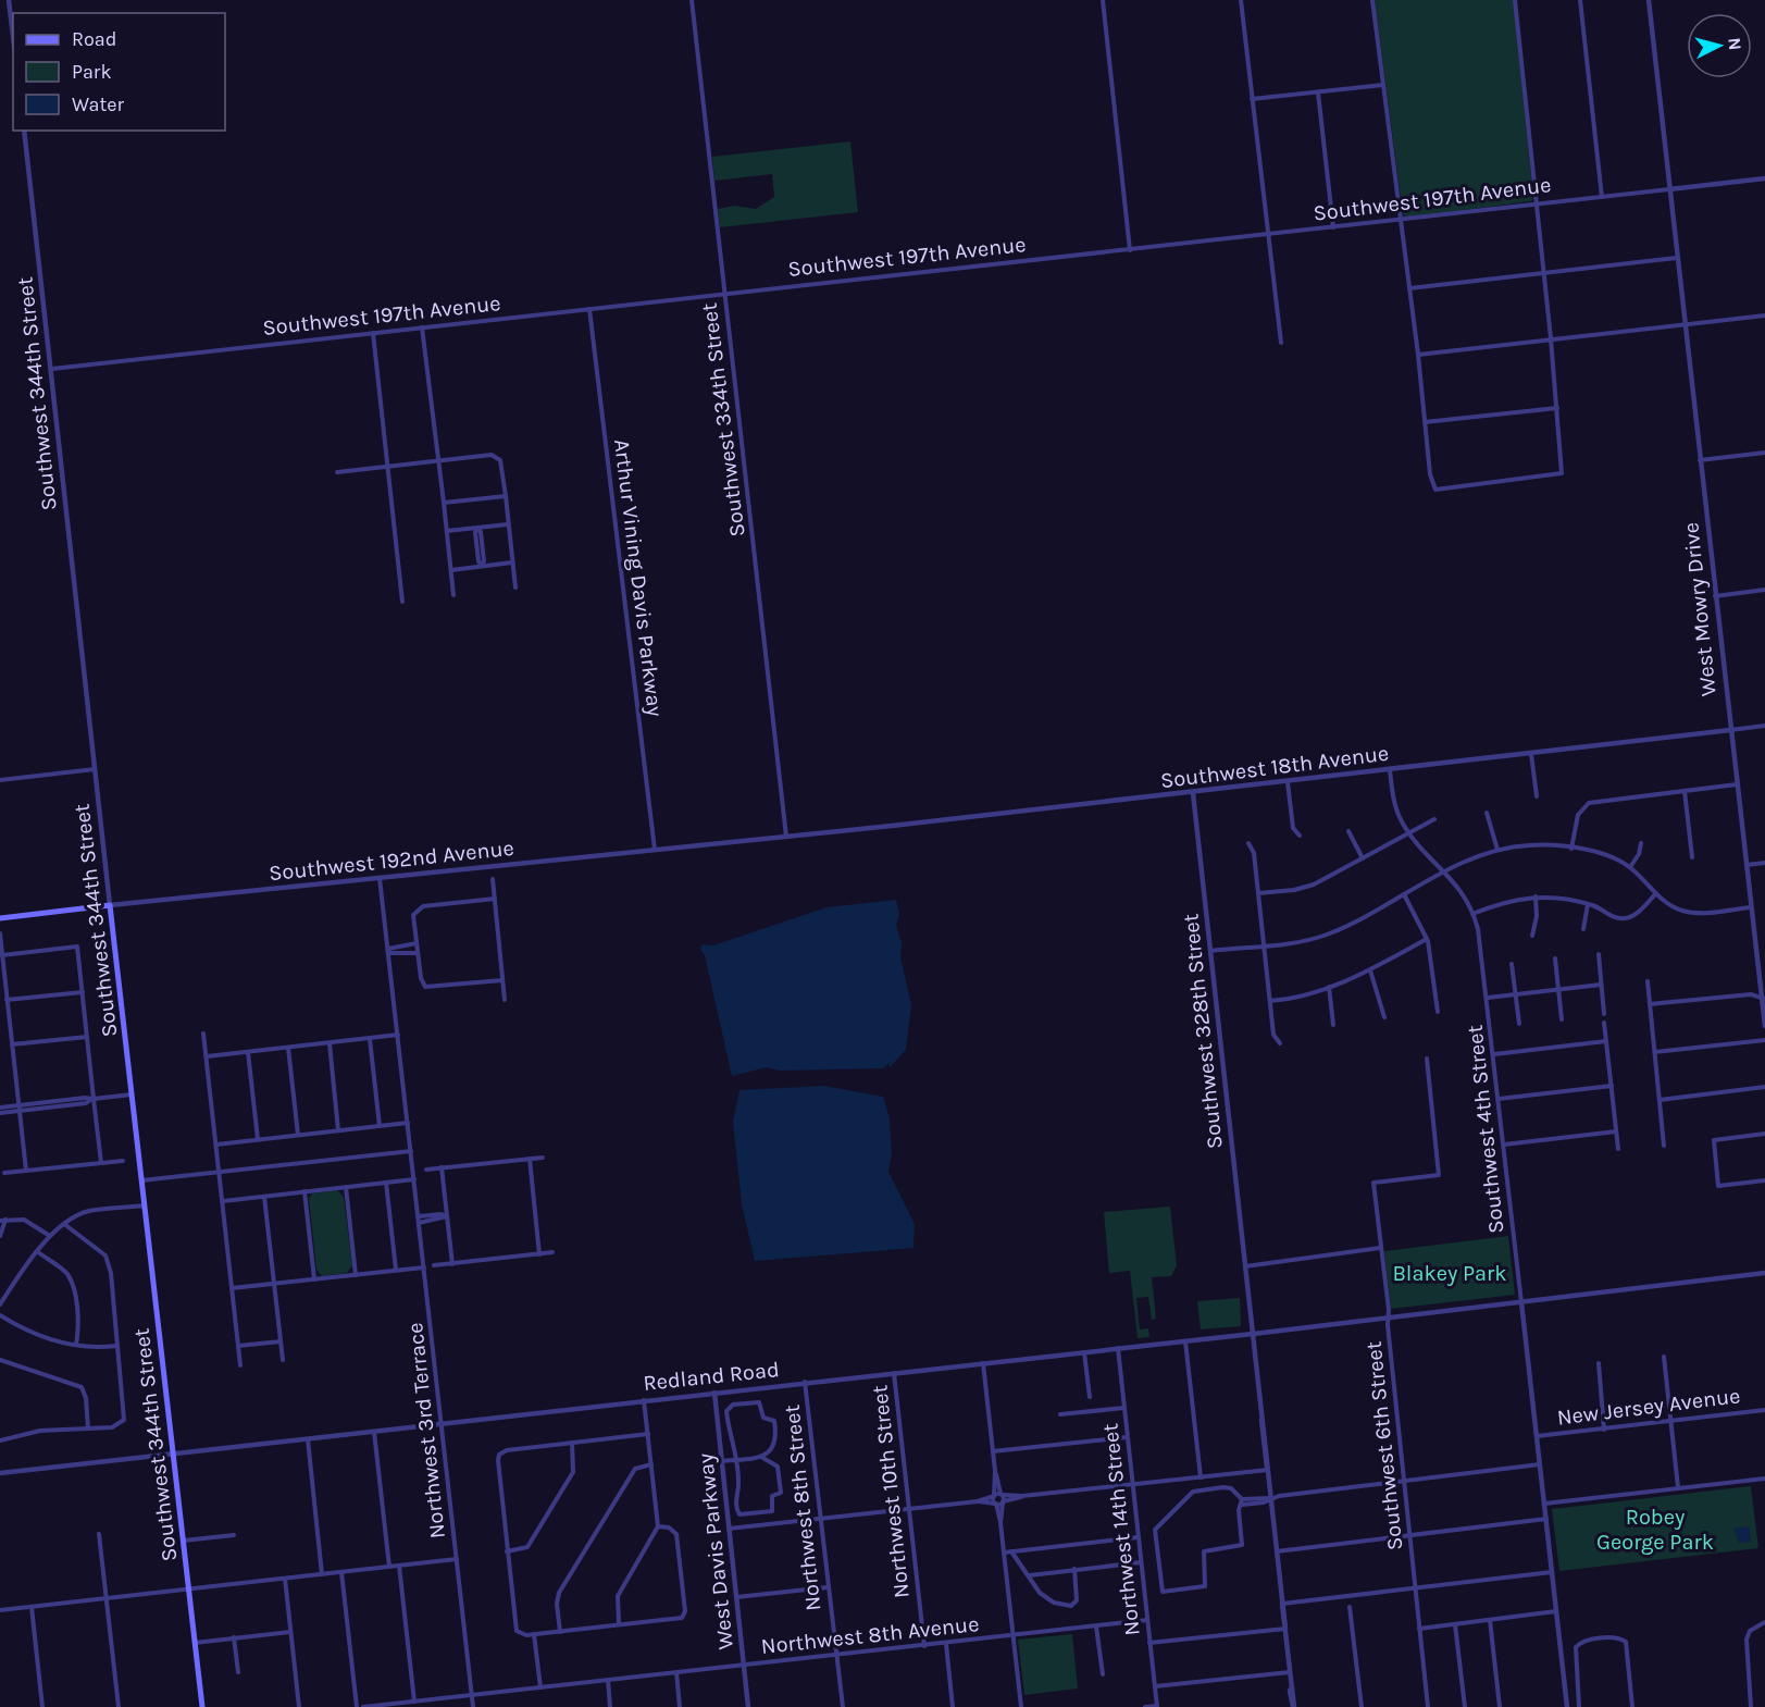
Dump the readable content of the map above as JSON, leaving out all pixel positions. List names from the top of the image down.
{
  "streets": {
    "main road": ["Southwest 344th Street", "Southwest 192nd Avenue"],
    "street": [
      "Southwest 197th Avenue",
      "Southwest 334th Street",
      "Arthur Vining Davis Parkway",
      "West Mowry Drive",
      "Southwest 18th Avenue",
      "Southwest 328th Street",
      "Southwest 4th Street",
      "Redland Road",
      "New Jersey Avenue",
      "Northwest 3rd Terrace",
      "Southwest 6th Street",
      "Northwest 10th Street",
      "Northwest 8th Street",
      "Northwest 14th Street",
      "West Davis Parkway",
      "Northwest 8th Avenue"
    ]
  },
  "crossings": [
    ["Southwest 197th Avenue", "Southwest 344th Street"],
    ["Southwest 197th Avenue", "Southwest 334th Street"],
    ["Southwest 197th Avenue", "Arthur Vining Davis Parkway"],
    ["Southwest 197th Avenue", "West Mowry Drive"],
    ["Southwest 344th Street", "Southwest 192nd Avenue"],
    ["Southwest 344th Street", "Redland Road"],
    ["Southwest 334th Street", "Southwest 18th Avenue"],
    ["Southwest 334th Street", "Southwest 192nd Avenue"],
    ["Arthur Vining Davis Parkway", "Southwest 192nd Avenue"],
    ["West Mowry Drive", "Southwest 18th Avenue"],
    ["Southwest 18th Avenue", "Southwest 192nd Avenue"],
    ["Southwest 18th Avenue", "Southwest 328th Street"],
    ["Southwest 18th Avenue", "Southwest 4th Street"],
    ["Southwest 328th Street", "Redland Road"],
    ["Southwest 4th Street", "Redland Road"],
    ["Southwest 4th Street", "New Jersey Avenue"],
    ["Redland Road", "Northwest 3rd Terrace"],
    ["Redland Road", "Southwest 6th Street"],
    ["Redland Road", "Northwest 10th Street"],
    ["Redland Road", "Northwest 8th Street"],
    ["Redland Road", "Northwest 14th Street"],
    ["Redland Road", "West Davis Parkway"],
    ["Northwest 3rd Terrace", "Northwest 8th Avenue"],
    ["Northwest 10th Street", "Northwest 8th Avenue"],
    ["Northwest 8th Street", "Northwest 8th Avenue"],
    ["Northwest 14th Street", "Northwest 8th Avenue"],
    ["West Davis Parkway", "Northwest 8th Avenue"]
  ],
  "parks": ["Blakey Park", "Robey George Park"],
  "legend": ["Road", "Park", "Water"],
  "north": "right"
}
